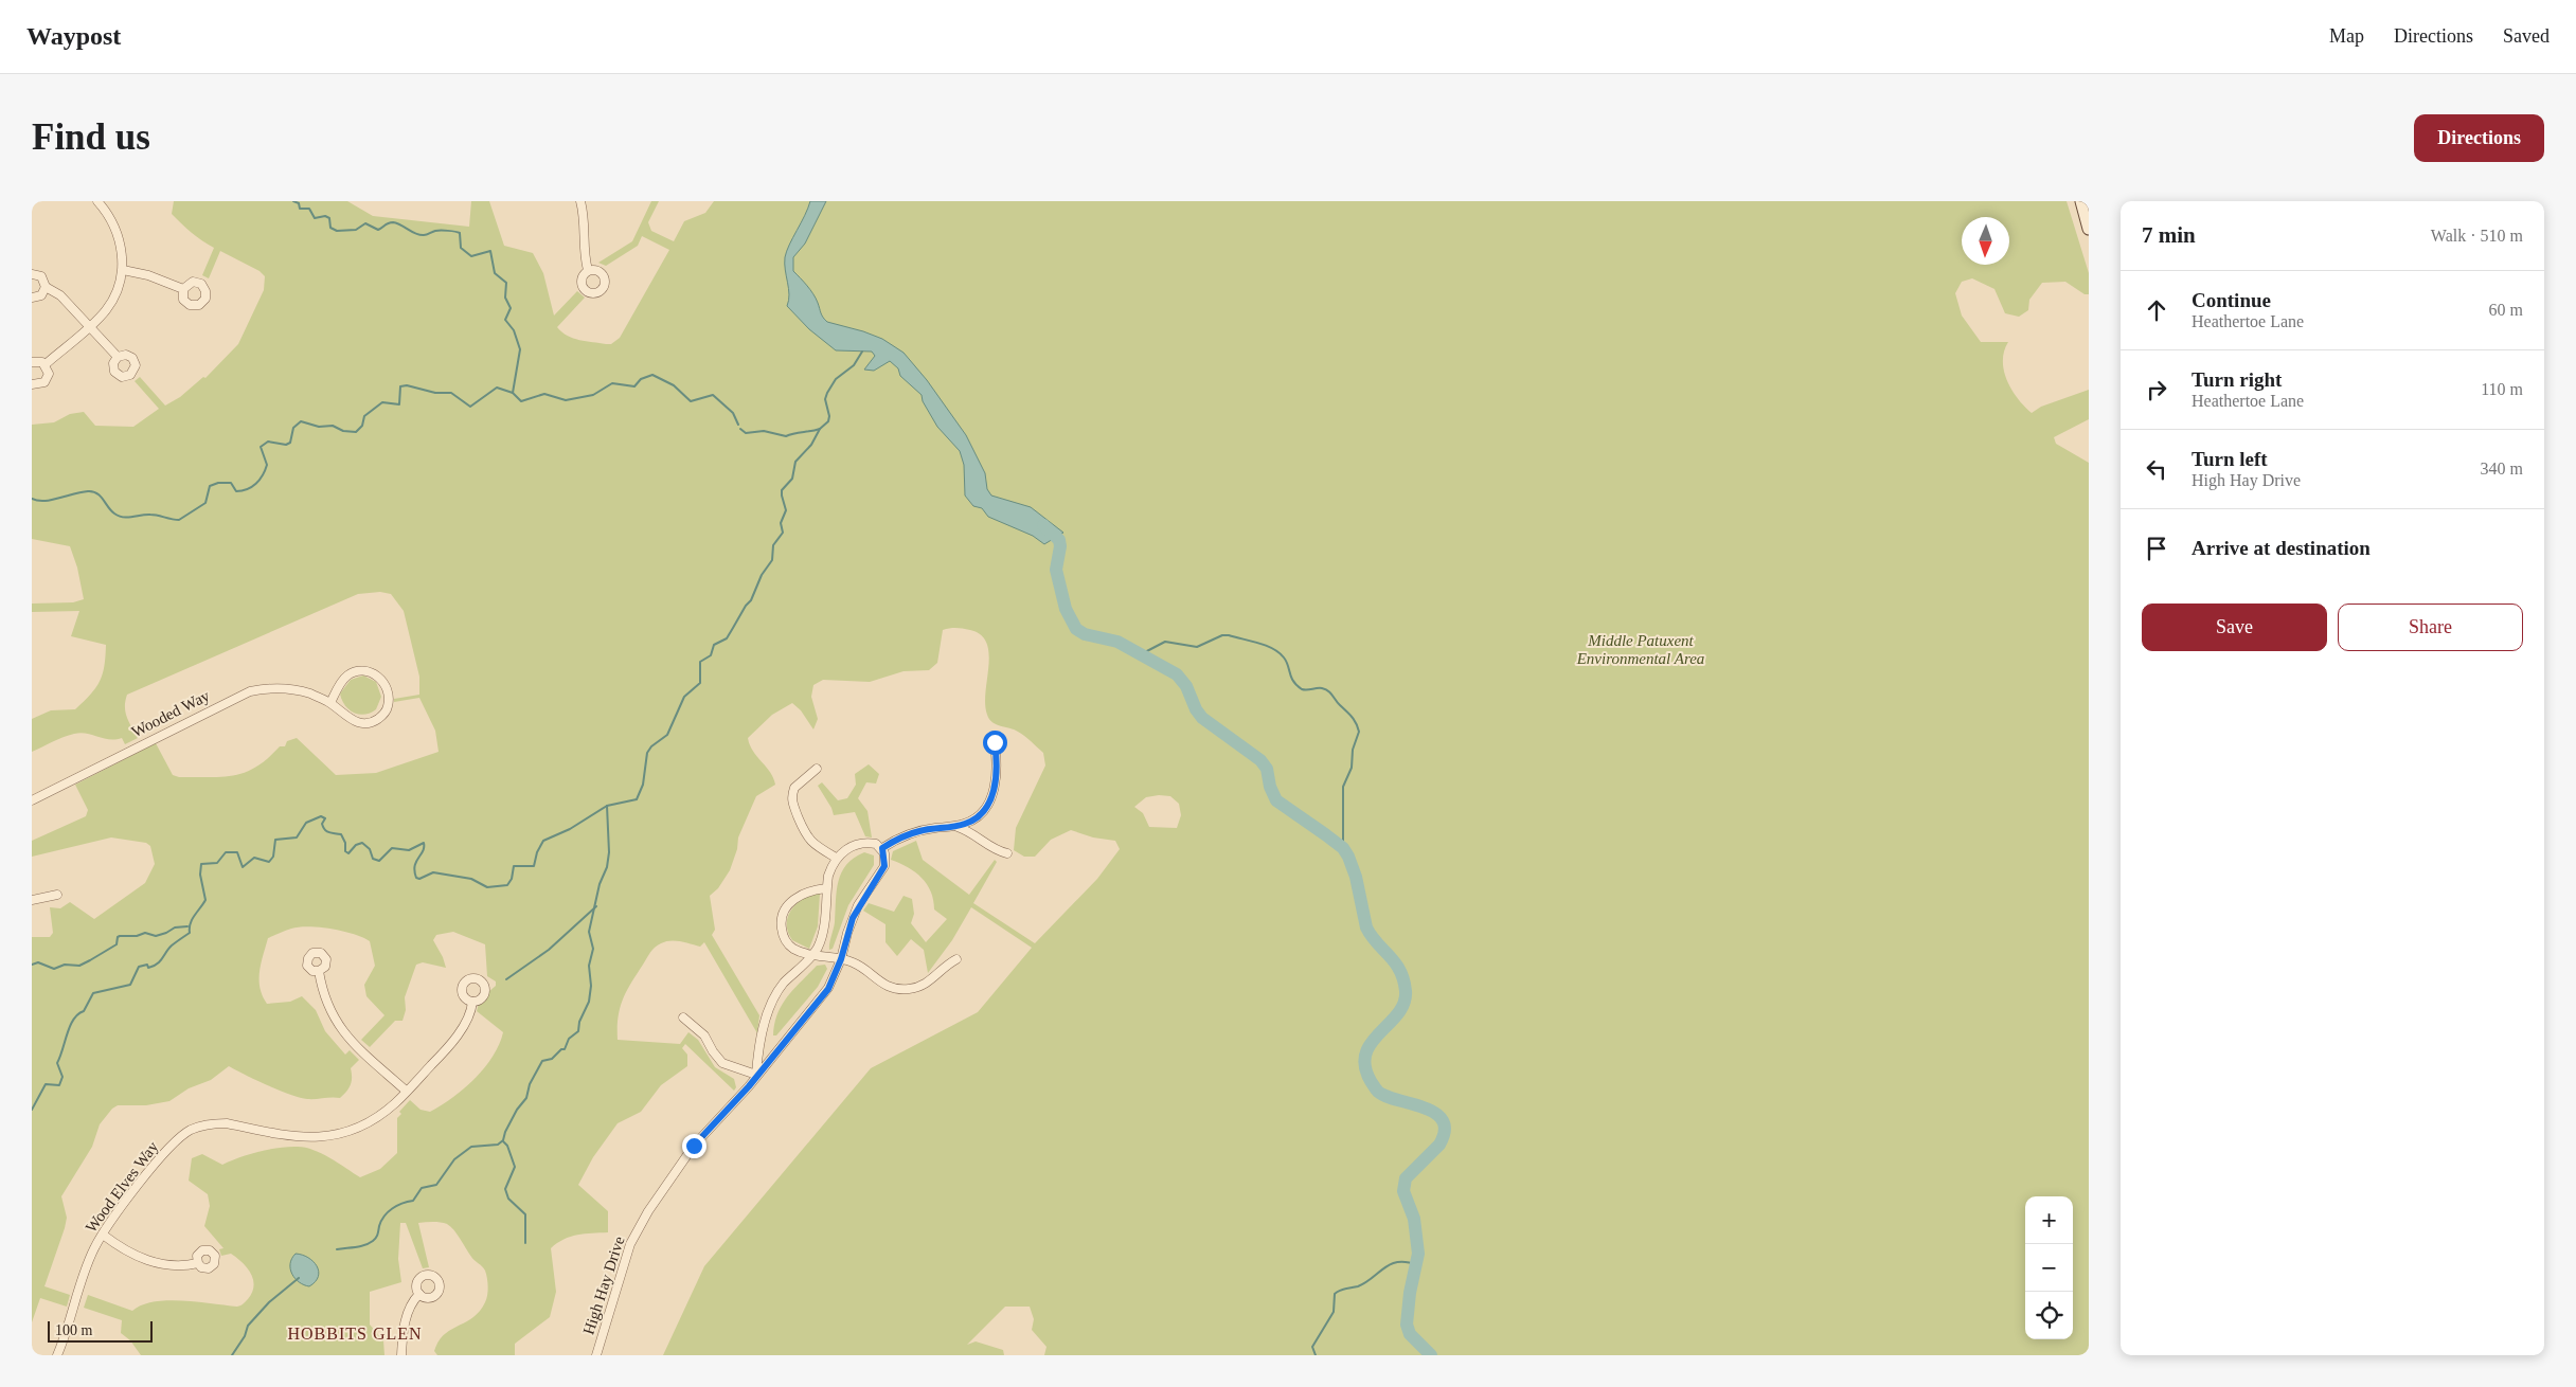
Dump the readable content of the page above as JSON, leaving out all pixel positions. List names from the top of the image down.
{
  "streets": {
    "street": ["Wooded Way", "Wood Elves Way", "High Hay Drive"]
  },
  "districts": ["HOBBITS GLEN"],
  "parks": ["Middle Patuxent Environmental Area"],
  "scale_bar": "100 m",
  "north": "bottom",
  "page": {
    "header": "Waypost",
    "nav": ["Map", "Directions", "Saved"],
    "buttons": [
      "Directions",
      ["Save", "Share"]
    ],
    "title": "Find us",
    "heading": ["7 min", "Walk · 510 m"],
    "list": [
      ["Continue", "Heathertoe Lane", "60 m"],
      ["Turn right", "Heathertoe Lane", "110 m"],
      ["Turn left", "High Hay Drive", "340 m"],
      "Arrive at destination"
    ],
    "map_buttons": ["+", "−"],
    "scale": "100 m"
  }
}
